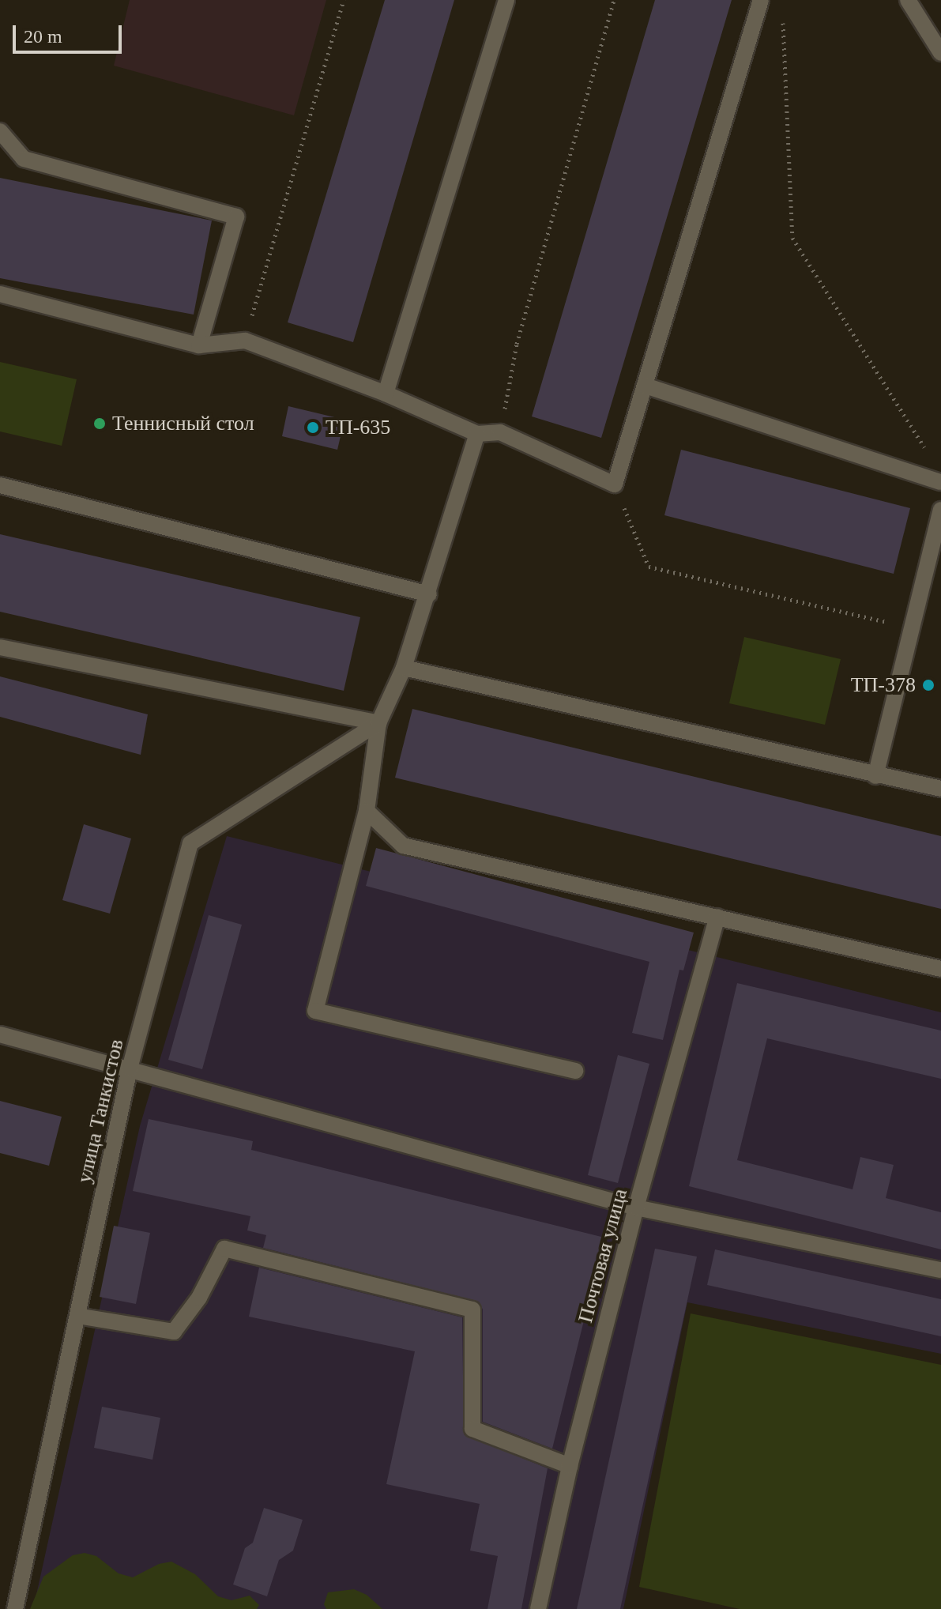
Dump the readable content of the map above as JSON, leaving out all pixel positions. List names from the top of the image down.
{
  "streets": {
    "street": ["улица Танкистов", "Почтовая улица"]
  },
  "places": ["Теннисный стол", "ТП-635", "ТП-378"],
  "scale_bar": "20 m"
}
